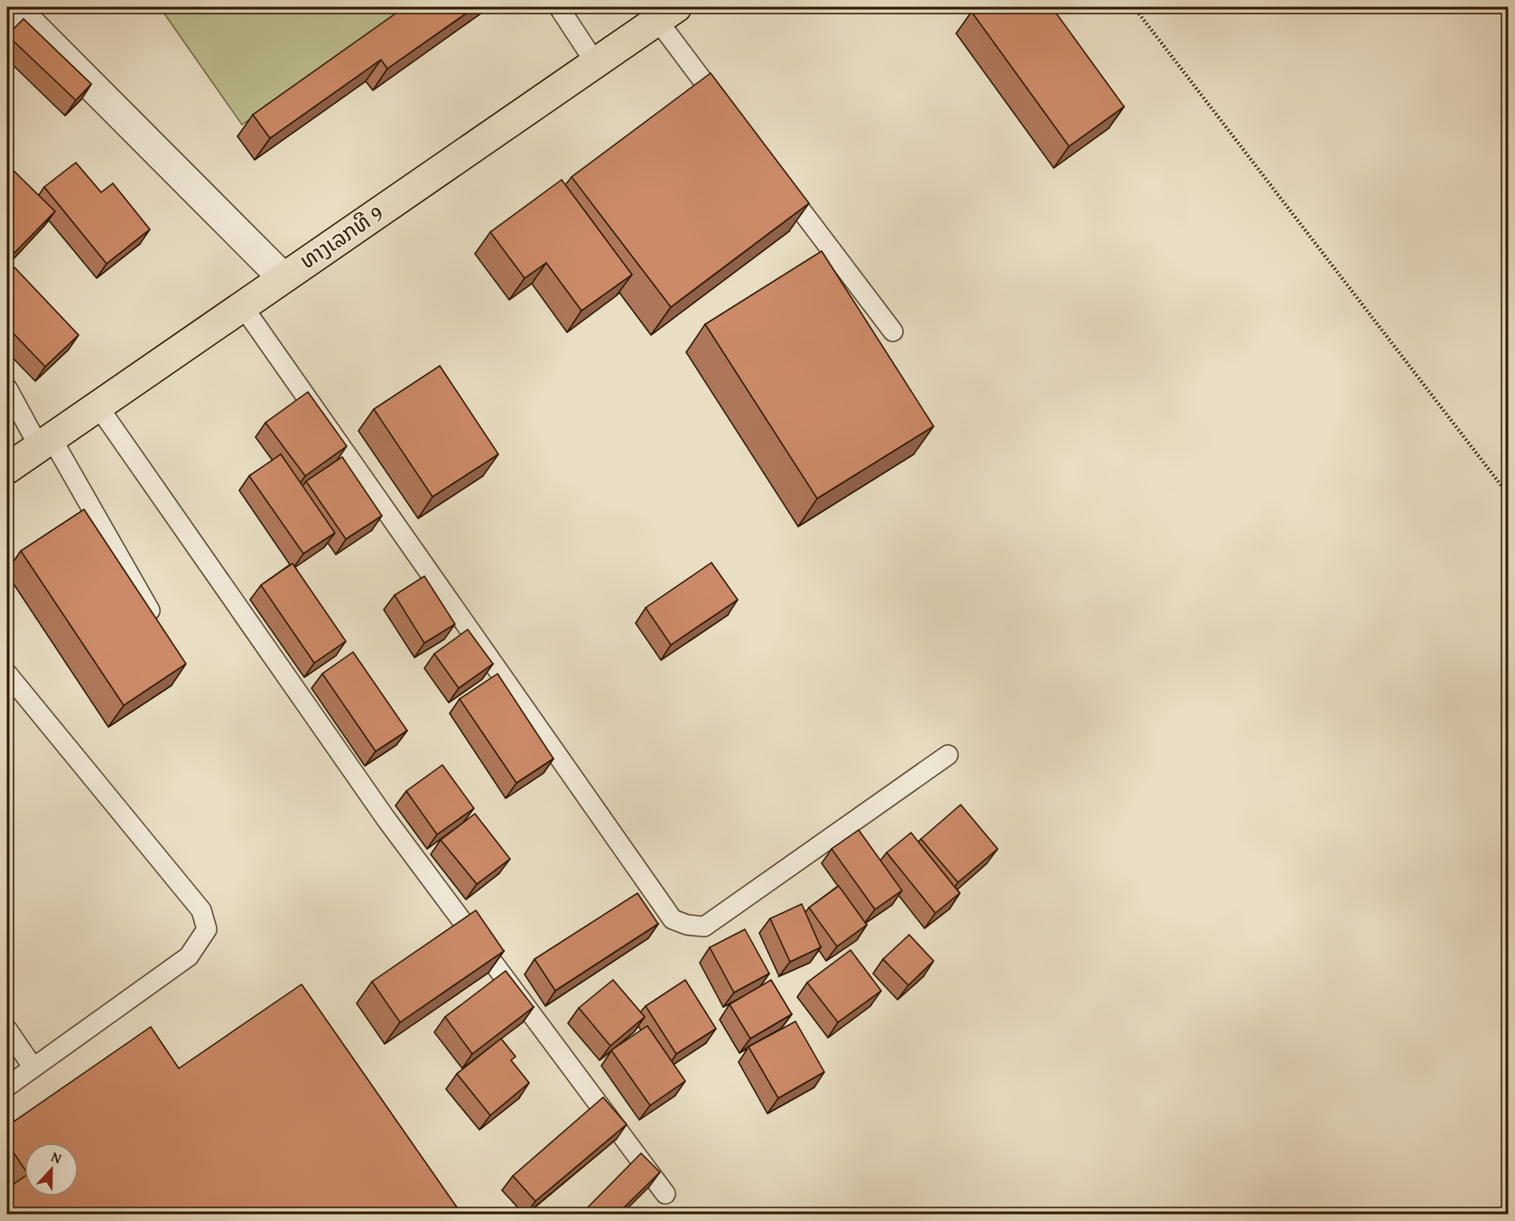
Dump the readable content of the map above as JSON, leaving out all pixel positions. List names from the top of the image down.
{
  "streets": {
    "main road": ["ທາງເລກທີ 9"]
  },
  "north": "top"
}
